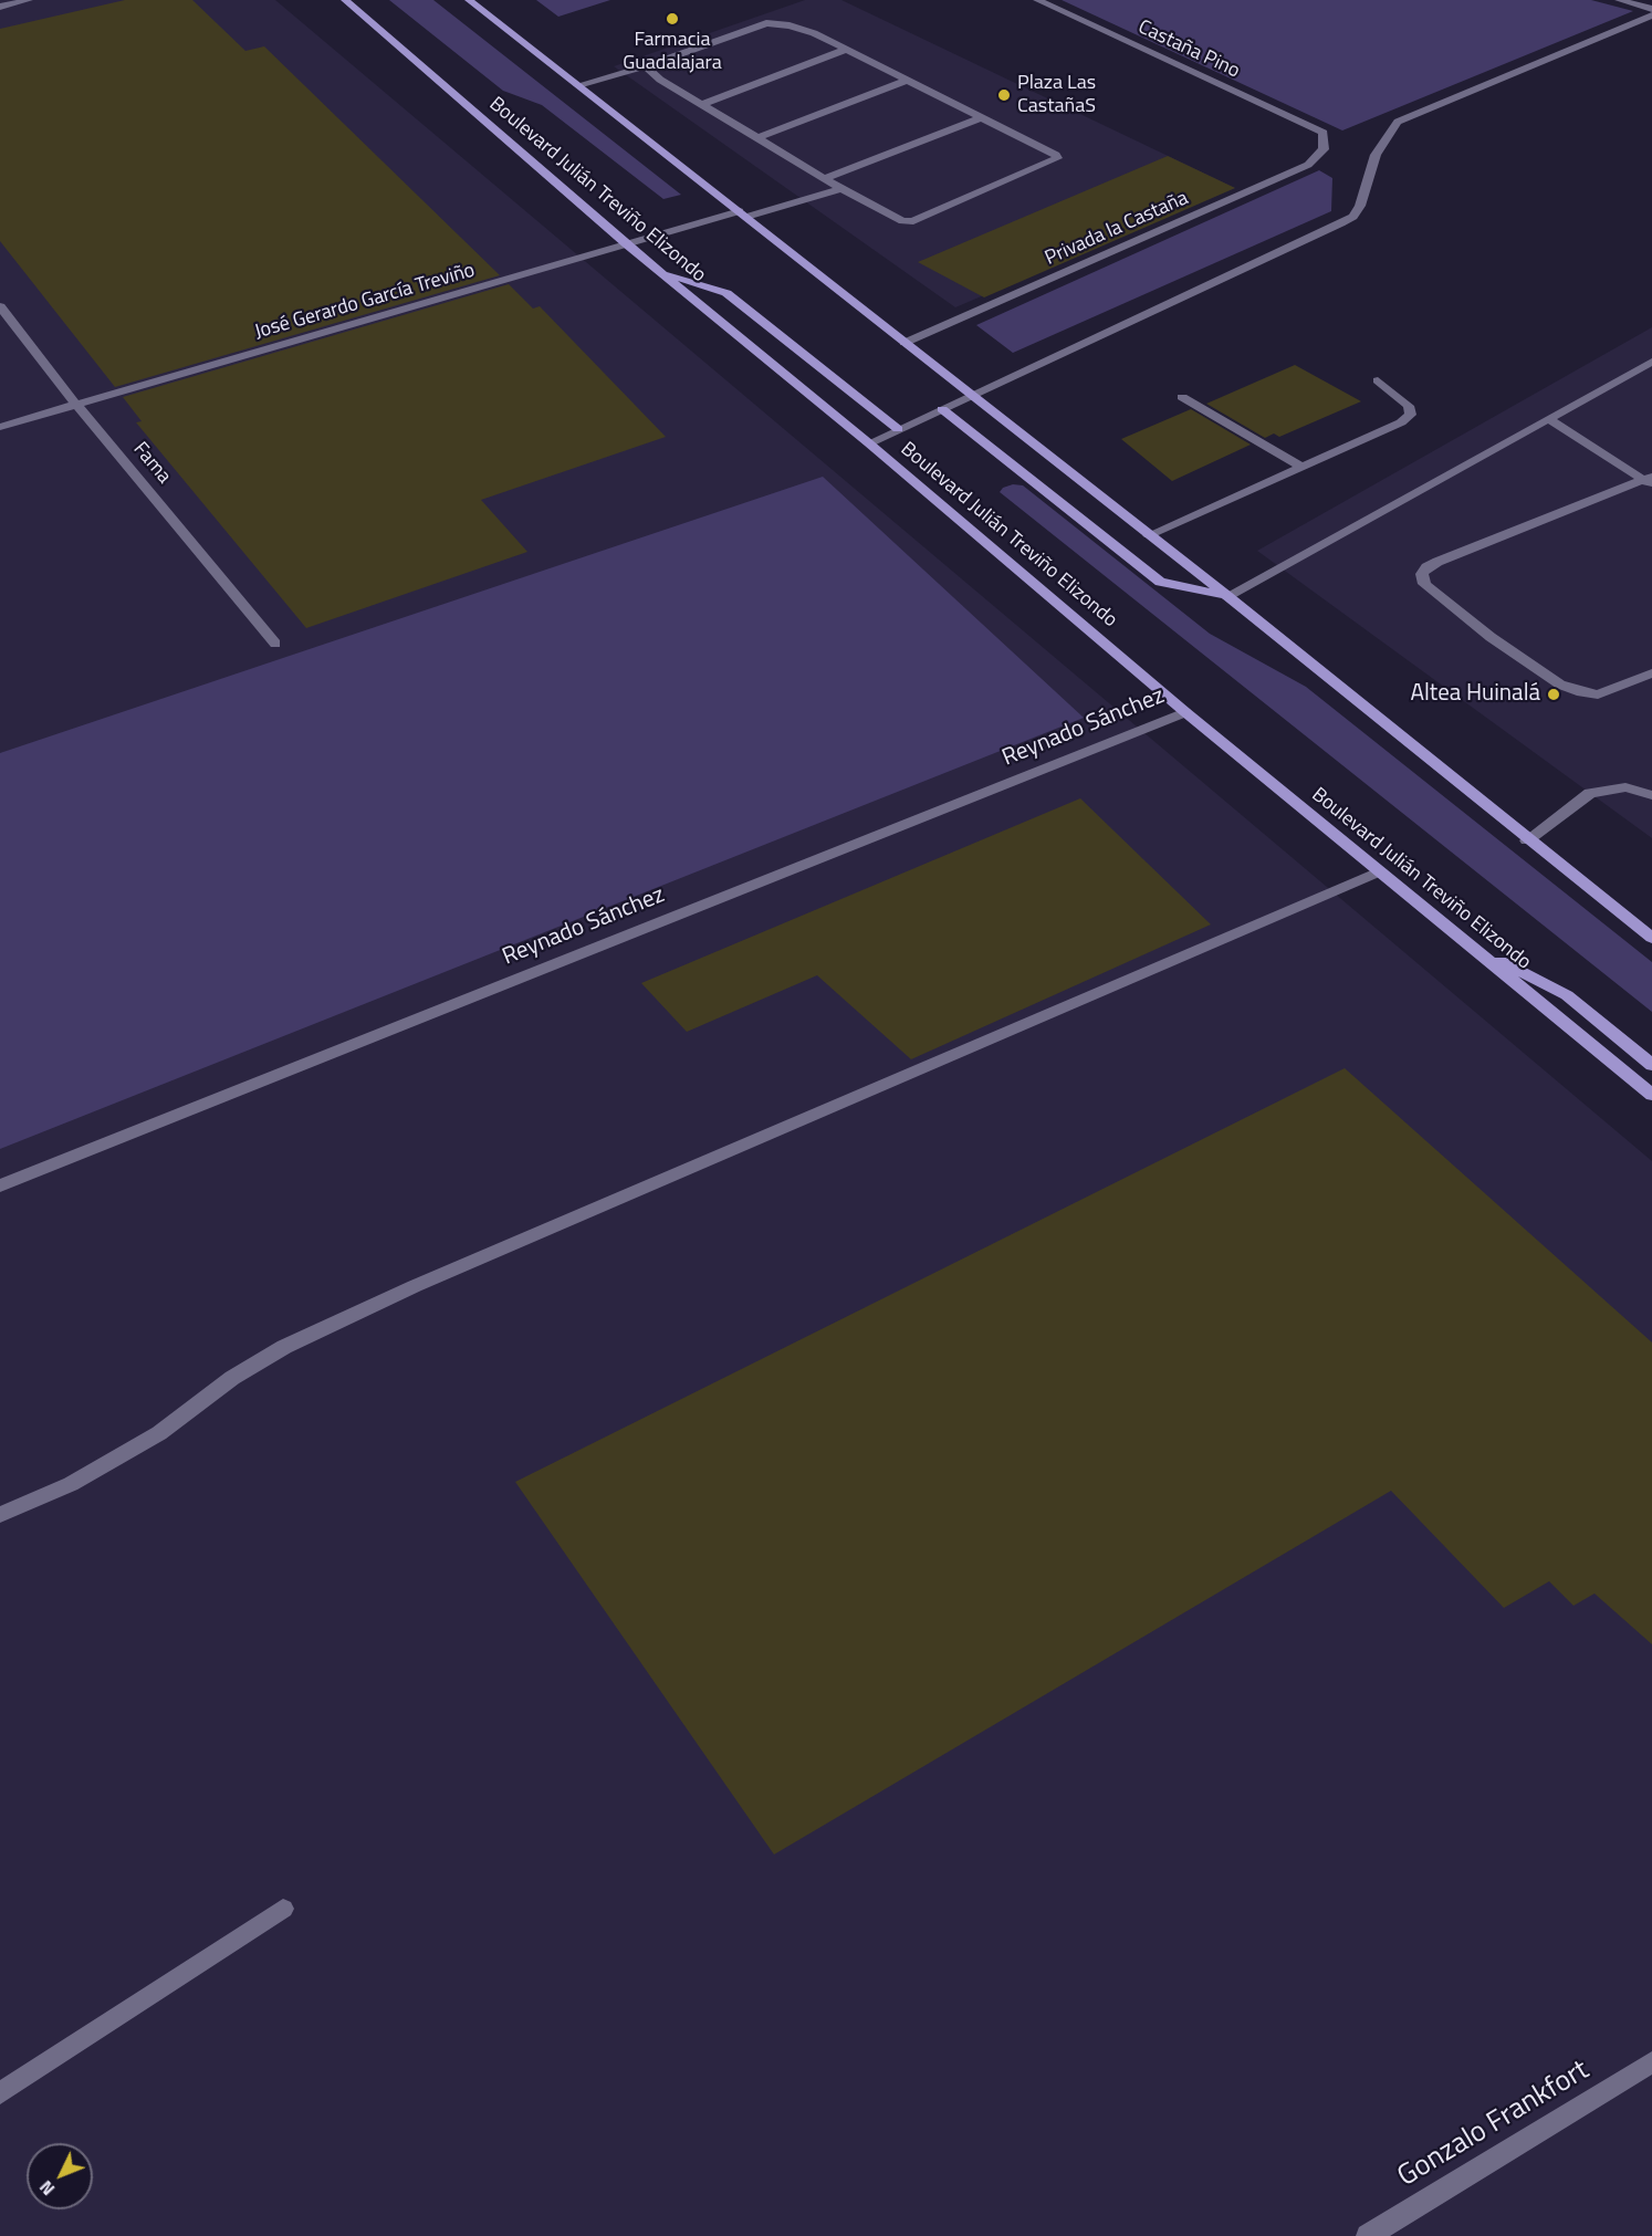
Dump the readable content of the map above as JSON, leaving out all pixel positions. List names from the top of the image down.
{
  "streets": {
    "main road": ["Boulevard Julián Treviño Elizondo"],
    "street": [
      "Castaña Pino",
      "Privada la Castaña",
      "José Gerardo García Treviño",
      "Fama",
      "Reynado Sánchez",
      "Gonzalo Frankfort"
    ]
  },
  "crossings": [
    ["Castaña Pino", "Privada la Castaña"],
    ["Boulevard Julián Treviño Elizondo", "José Gerardo García Treviño"],
    ["Boulevard Julián Treviño Elizondo", "Reynado Sánchez"],
    ["José Gerardo García Treviño", "Fama"]
  ],
  "places": ["Farmacia Guadalajara", "Plaza Las CastañaS", "Altea Huinalá"],
  "north": "bottom left"
}
